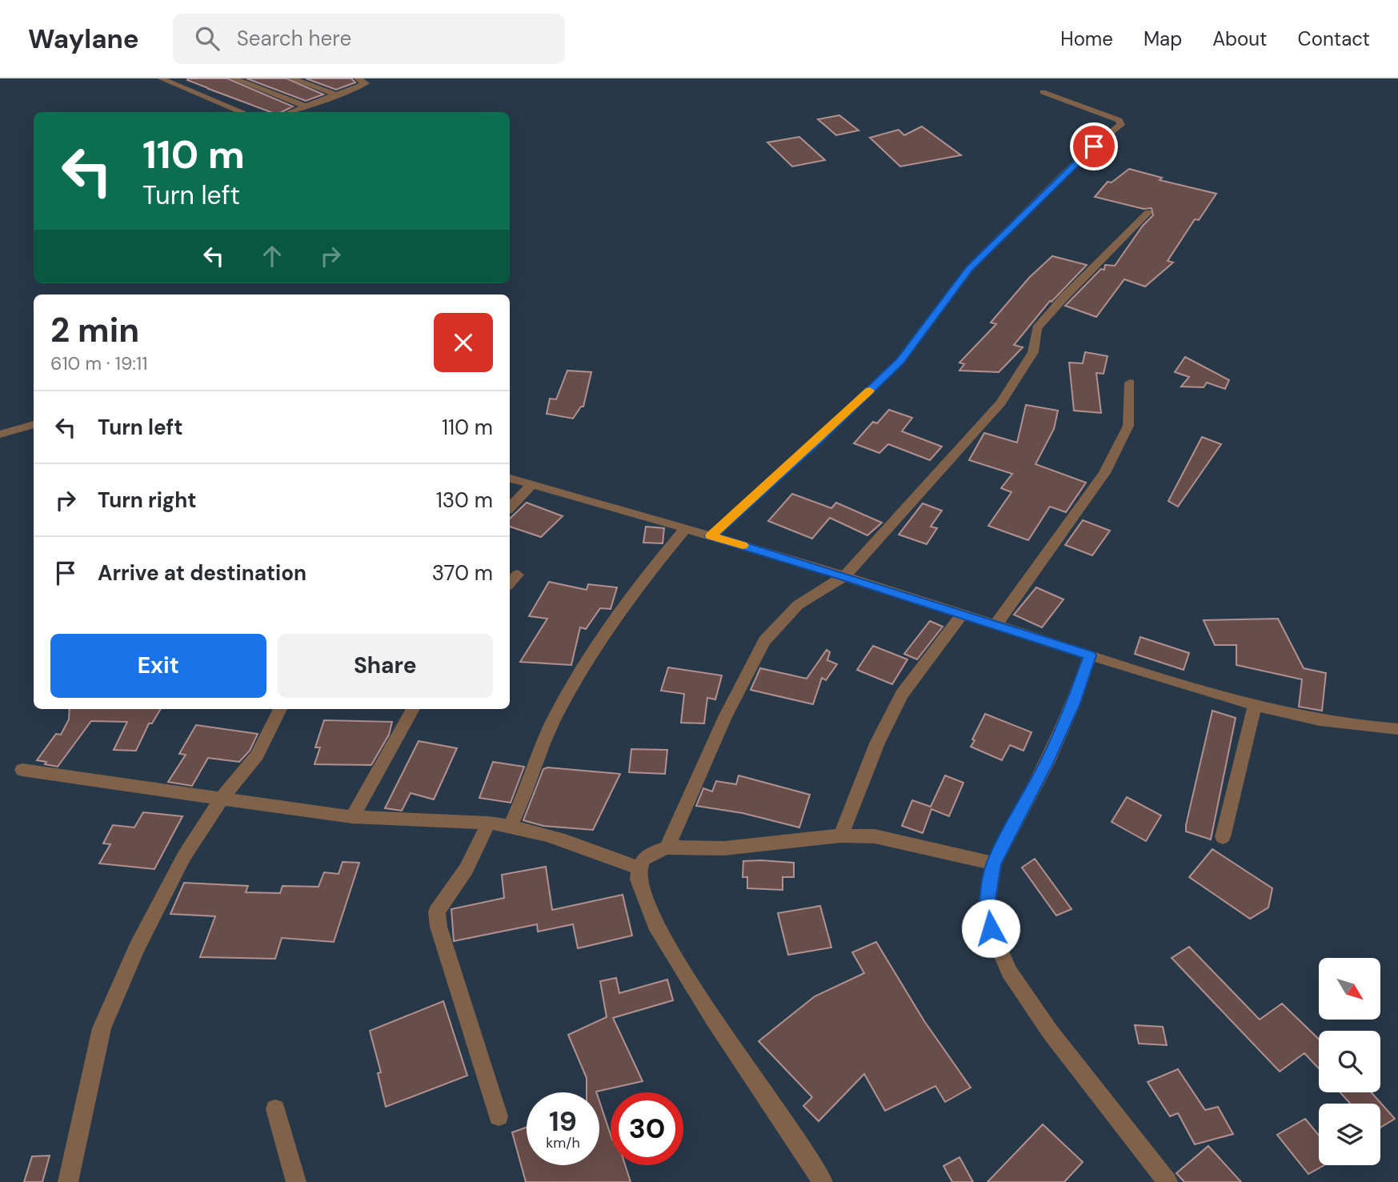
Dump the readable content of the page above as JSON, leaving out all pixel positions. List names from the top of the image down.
{
  "north": "bottom right",
  "page": {
    "header": "Waylane",
    "search": "Search here",
    "nav": [
      "Home",
      "Map",
      "About",
      "Contact"
    ],
    "turn": ["110 m", "Turn left"],
    "heading": ["2 min", "610 m · 19:11"],
    "list": [
      {
        "name": "Turn left",
        "value": "110 m"
      },
      {
        "name": "Turn right",
        "value": "130 m"
      },
      {
        "name": "Arrive at destination",
        "value": "370 m"
      }
    ],
    "buttons": ["Exit", "Share"],
    "speed": "19 km/h",
    "limit": "30"
  }
}
